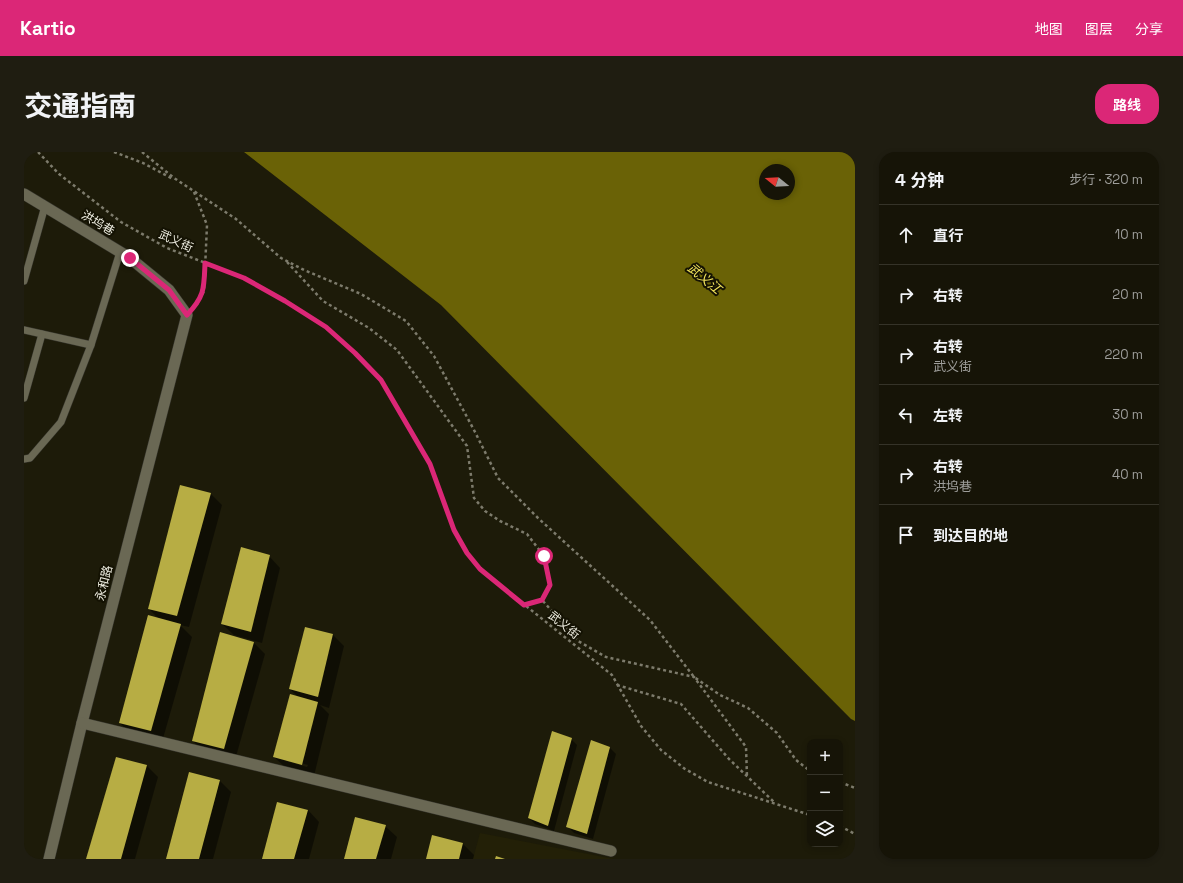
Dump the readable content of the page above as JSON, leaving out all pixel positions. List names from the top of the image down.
{
  "streets": {
    "street": ["洪坞巷", "永和路"],
    "path": ["武义街"]
  },
  "crossings": [
    ["洪坞巷", "永和路"]
  ],
  "water": ["武义江"],
  "north": "left",
  "page": {
    "header": "Kartio",
    "nav": ["地图", "图层", "分享"],
    "title": "交通指南",
    "buttons": "路线",
    "heading": ["4 分钟", "步行 · 320 m"],
    "list": [
      ["直行", "10 m"],
      ["右转", "20 m"],
      ["右转", "武义街", "220 m"],
      ["左转", "30 m"],
      ["右转", "洪坞巷", "40 m"],
      "到达目的地"
    ],
    "map_buttons": ["+", "−"]
  }
}
